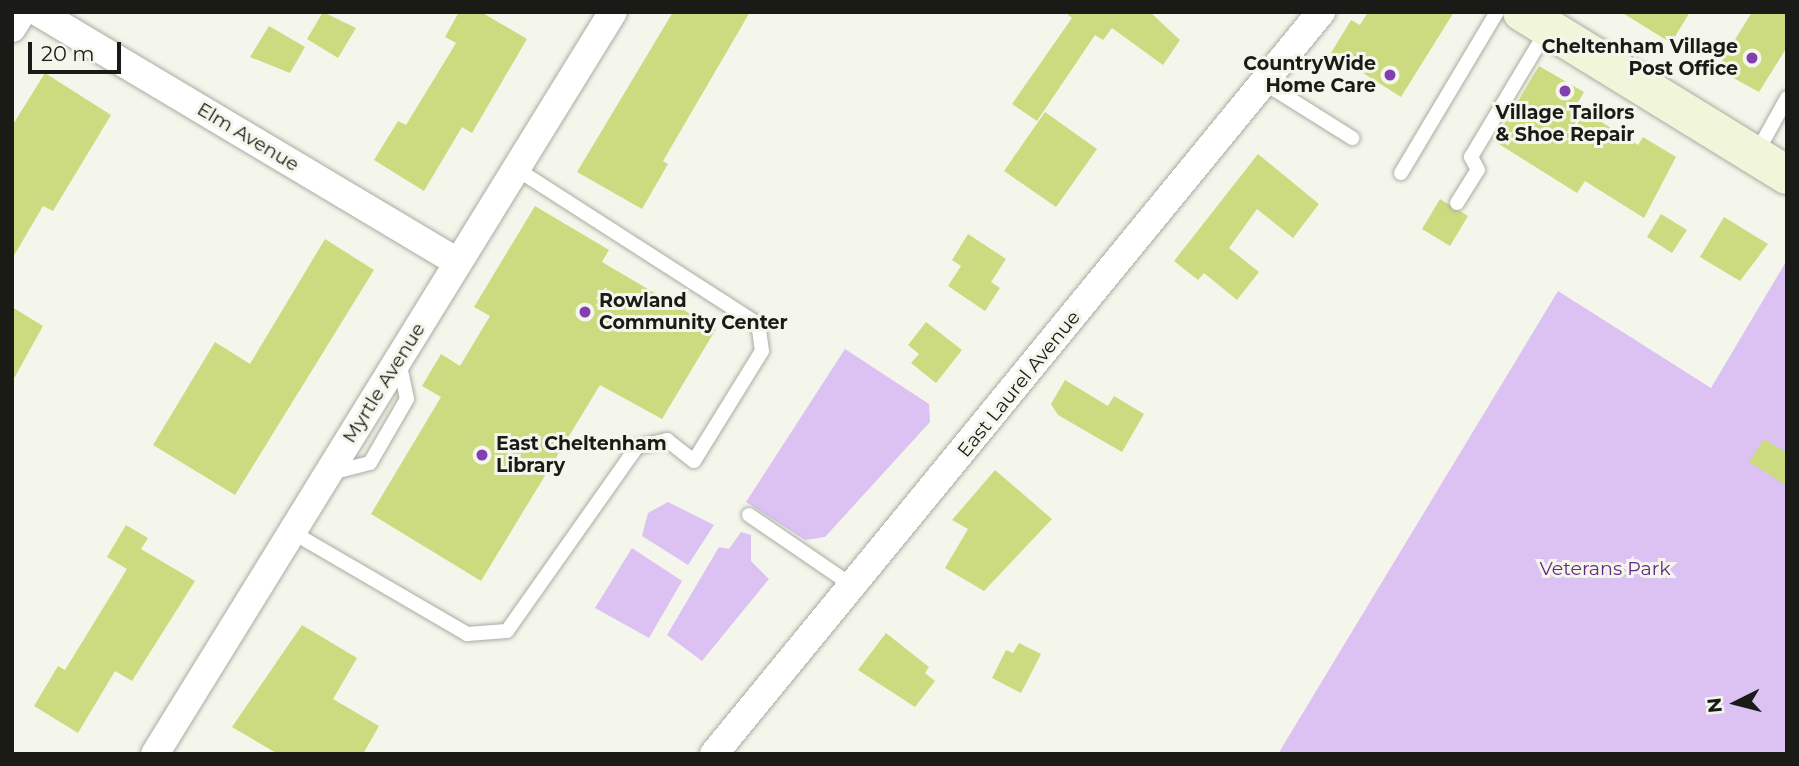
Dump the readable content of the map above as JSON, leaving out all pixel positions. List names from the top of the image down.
{
  "streets": {
    "street": ["Elm Avenue", "Myrtle Avenue", "East Laurel Avenue"]
  },
  "crossings": [
    ["Elm Avenue", "Myrtle Avenue"]
  ],
  "parks": ["Veterans Park"],
  "places": [
    "Cheltenham Village Post Office",
    "CountryWide Home Care",
    "Village Tailors & Shoe Repair",
    "Rowland Community Center",
    "East Cheltenham Library"
  ],
  "scale_bar": "20 m",
  "north": "left"
}
